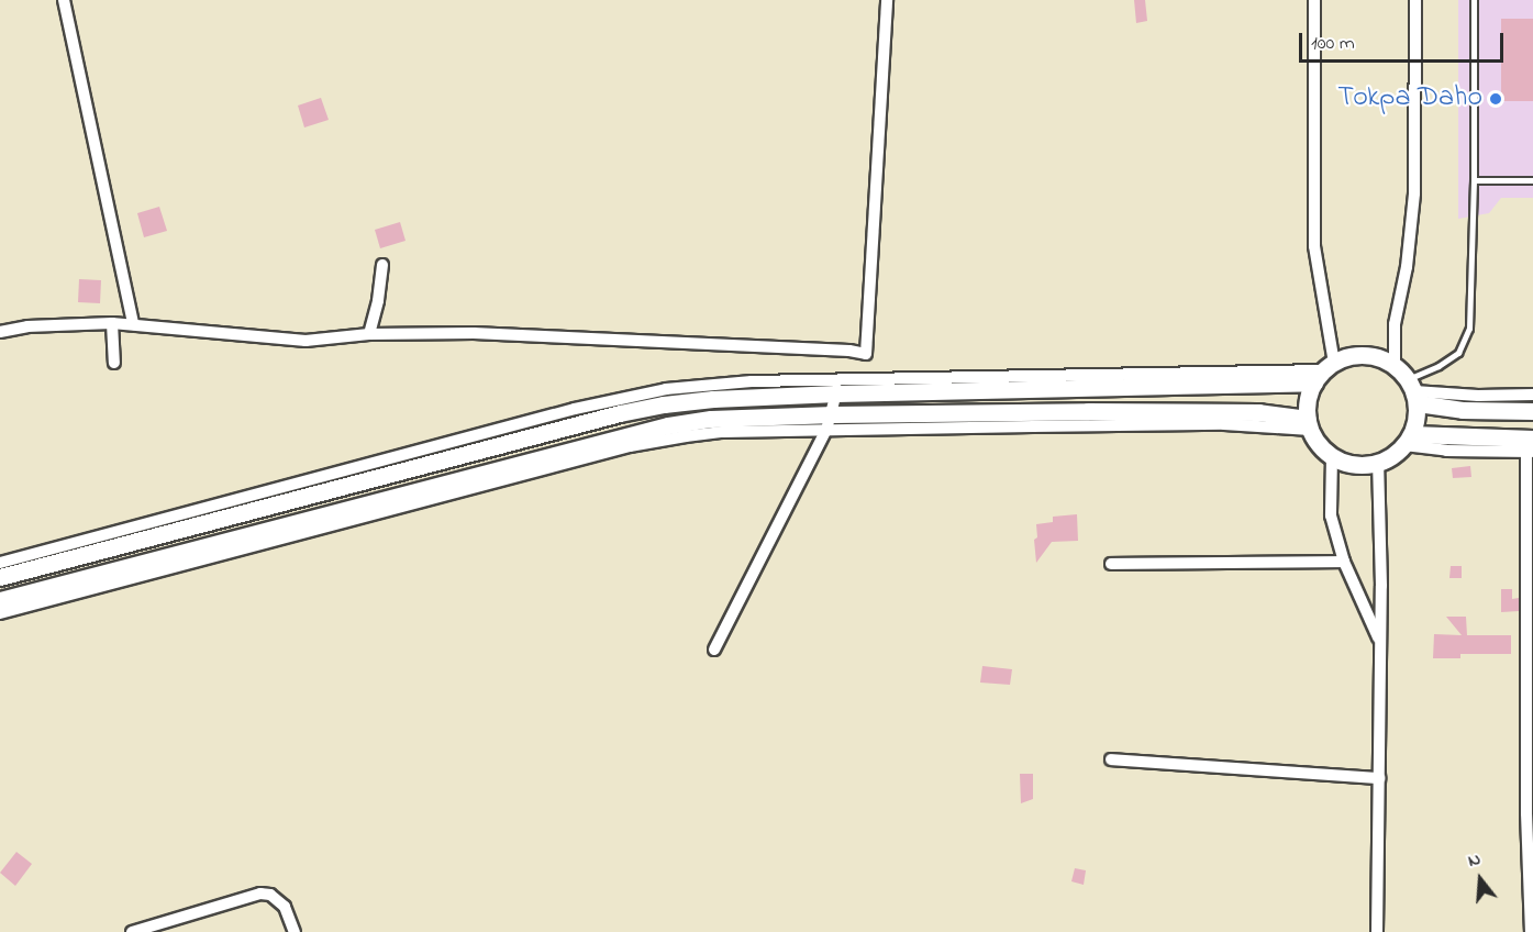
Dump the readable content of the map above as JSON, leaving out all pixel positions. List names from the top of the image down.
{
  "places": ["Tokpa Daho"],
  "scale_bar": "100 m",
  "north": "top"
}
